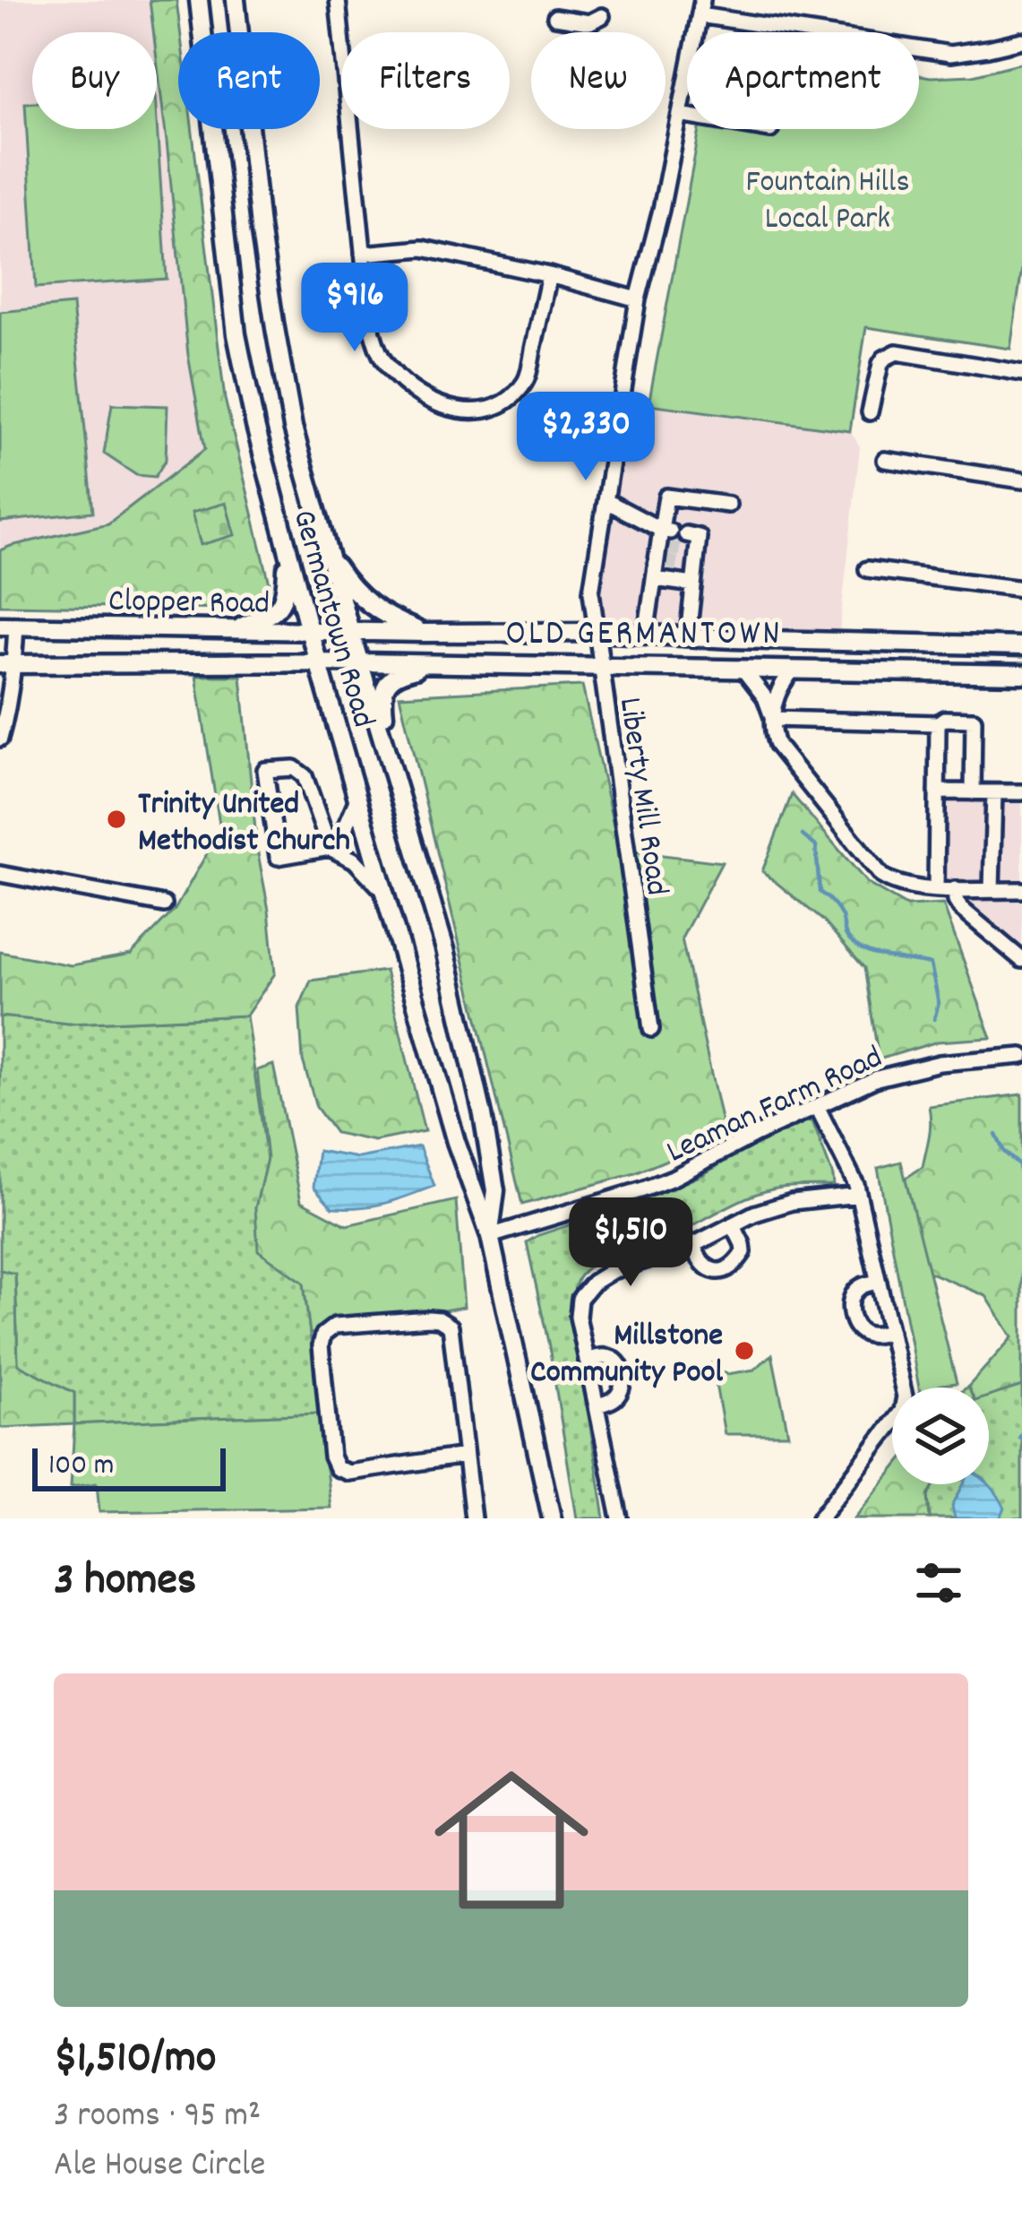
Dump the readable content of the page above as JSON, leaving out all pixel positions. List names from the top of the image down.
{
  "streets": {
    "main road": ["Clopper Road", "Germantown Road"],
    "street": ["Liberty Mill Road", "Leaman Farm Road"]
  },
  "crossings": [
    ["Clopper Road", "Germantown Road"],
    ["Clopper Road", "Liberty Mill Road"],
    ["Germantown Road", "Leaman Farm Road"]
  ],
  "districts": ["OLD GERMANTOWN"],
  "parks": ["Fountain Hills Local Park"],
  "places": ["Trinity United Methodist Church", "Millstone Community Pool"],
  "scale_bar": "100 m",
  "page": {
    "chip": [
      "Buy",
      "Rent",
      "Filters",
      "New",
      "Apartment"
    ],
    "price": ["$916", "$2,330", "$1,510"],
    "scale": "100 m",
    "heading": "3 homes",
    "list": [
      {
        "name": "$1,510/mo",
        "note": "3 rooms · 95 m² · Ale House Circle"
      }
    ]
  }
}
